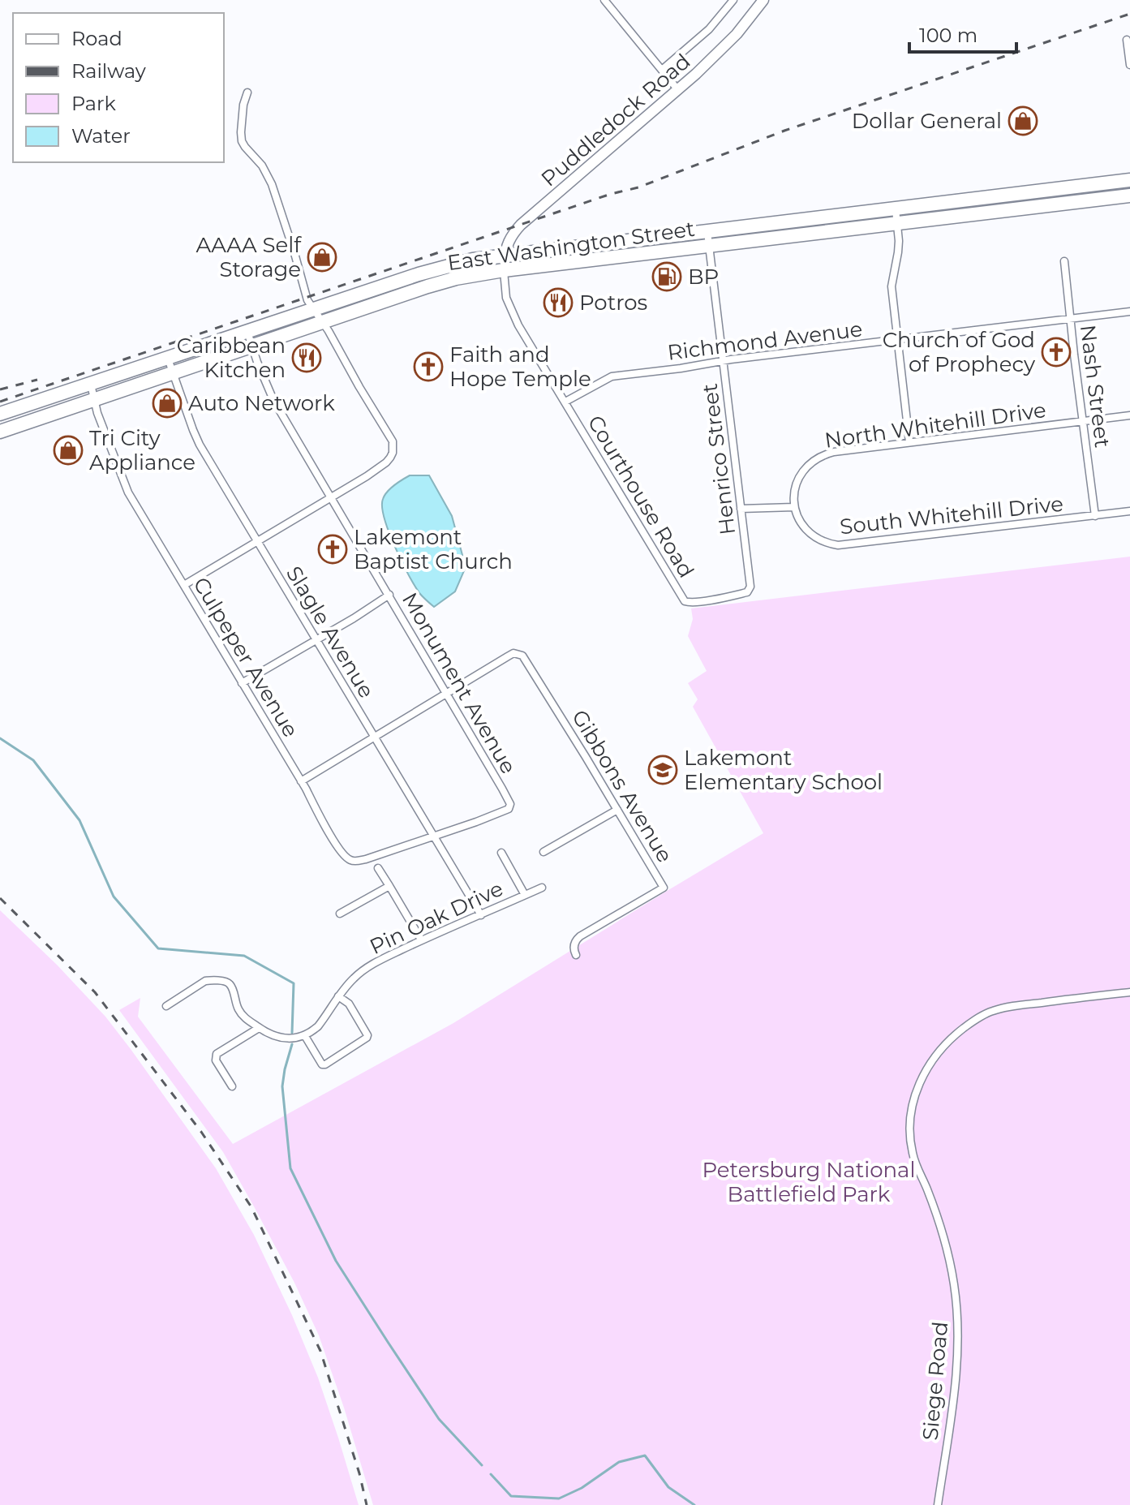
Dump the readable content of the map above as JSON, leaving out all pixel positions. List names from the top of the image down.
{
  "streets": {
    "highway": ["East Washington Street"],
    "main road": ["Puddledock Road"],
    "street": [
      "Richmond Avenue",
      "Nash Street",
      "North Whitehill Drive",
      "Henrico Street",
      "Courthouse Road",
      "South Whitehill Drive",
      "Slagle Avenue",
      "Culpeper Avenue",
      "Monument Avenue",
      "Gibbons Avenue",
      "Pin Oak Drive",
      "Siege Road"
    ]
  },
  "crossings": [
    ["Puddledock Road", "East Washington Street"],
    ["Puddledock Road", "Courthouse Road"],
    ["East Washington Street", "Henrico Street"],
    ["East Washington Street", "Courthouse Road"],
    ["East Washington Street", "Slagle Avenue"],
    ["East Washington Street", "Culpeper Avenue"],
    ["East Washington Street", "Monument Avenue"],
    ["Richmond Avenue", "Nash Street"],
    ["Richmond Avenue", "Henrico Street"],
    ["Richmond Avenue", "Courthouse Road"],
    ["Nash Street", "North Whitehill Drive"],
    ["Nash Street", "South Whitehill Drive"],
    ["North Whitehill Drive", "South Whitehill Drive"],
    ["Henrico Street", "Courthouse Road"],
    ["Slagle Avenue", "Culpeper Avenue"],
    ["Slagle Avenue", "Monument Avenue"],
    ["Slagle Avenue", "Pin Oak Drive"],
    ["Culpeper Avenue", "Monument Avenue"],
    ["Monument Avenue", "Gibbons Avenue"]
  ],
  "parks": ["Petersburg National Battlefield Park"],
  "places": {
    "shop": [
      "Dollar General",
      "AAAA Self Storage",
      "Auto Network",
      "Tri City Appliance"
    ],
    "fuel station": ["BP"],
    "restaurant": ["Potros", "Caribbean Kitchen"],
    "church": ["Church of God of Prophecy", "Faith and Hope Temple", "Lakemont Baptist Church"],
    "school or university": ["Lakemont Elementary School"]
  },
  "legend": [
    "Road",
    "Railway",
    "Park",
    "Water"
  ],
  "scale_bar": "100 m"
}
